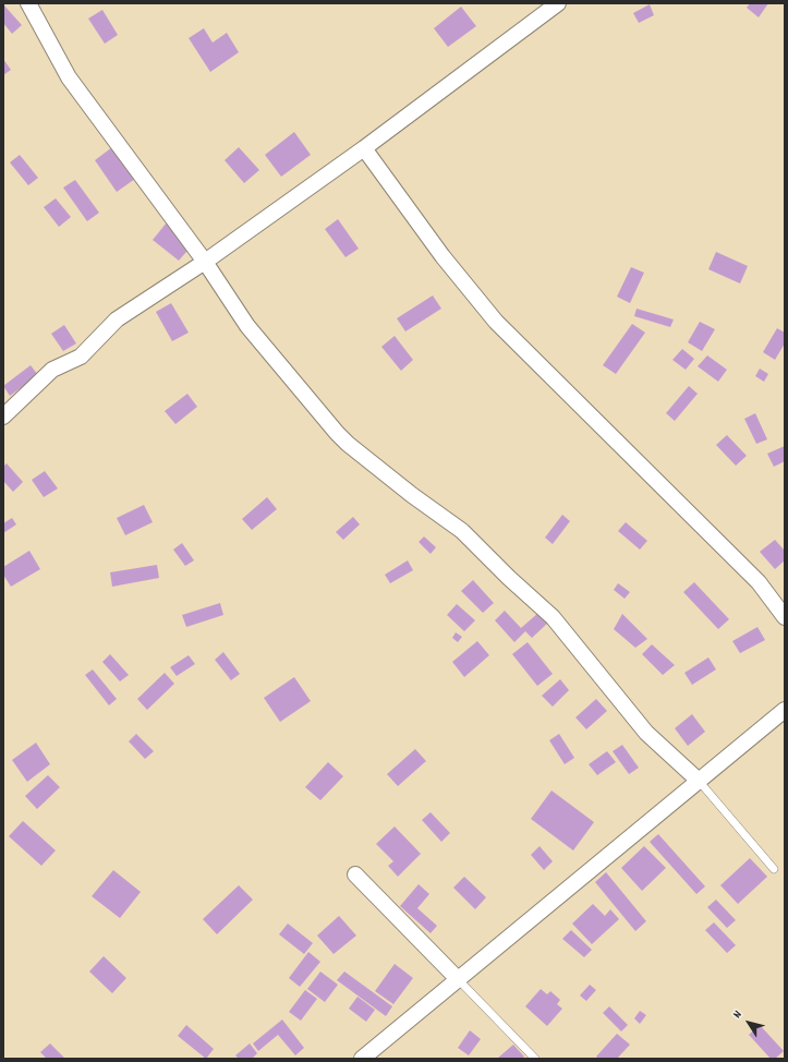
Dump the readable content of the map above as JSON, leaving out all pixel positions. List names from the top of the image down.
{
  "north": "top left"
}
